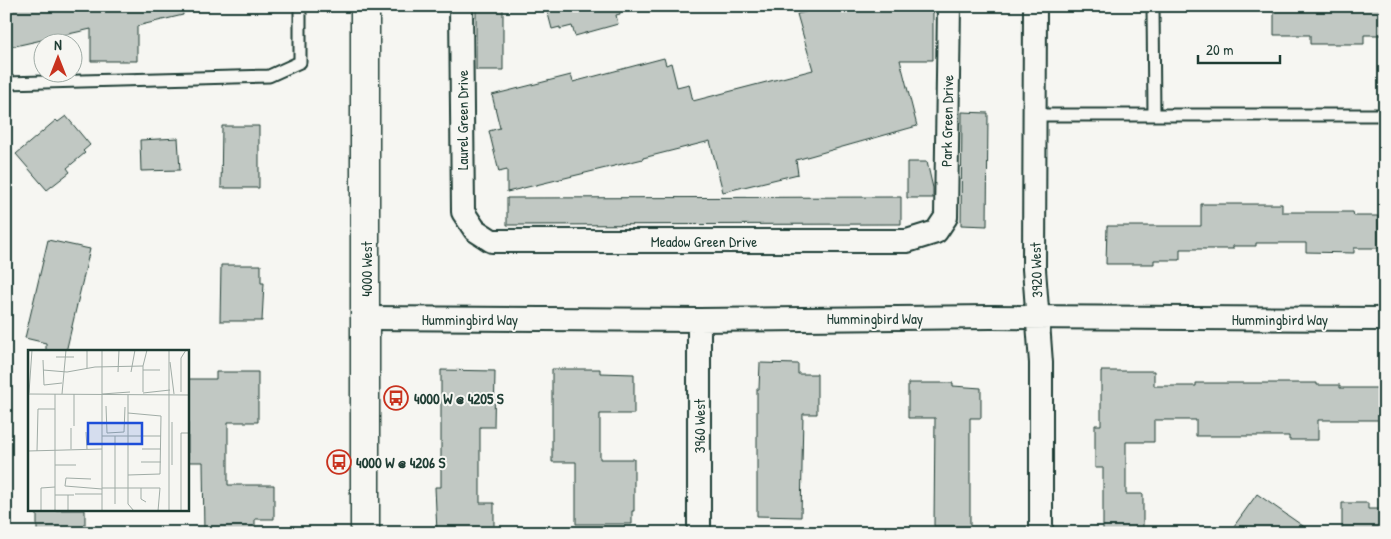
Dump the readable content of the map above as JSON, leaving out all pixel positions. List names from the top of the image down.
{
  "streets": {
    "street": [
      "Laurel Green Drive",
      "Park Green Drive",
      "Meadow Green Drive",
      "4000 West",
      "3920 West",
      "Hummingbird Way",
      "3960 West"
    ]
  },
  "crossings": [
    ["Laurel Green Drive", "Meadow Green Drive"],
    ["Park Green Drive", "Meadow Green Drive"],
    ["4000 West", "Hummingbird Way"],
    ["3920 West", "Hummingbird Way"],
    ["Hummingbird Way", "3960 West"]
  ],
  "places": {
    "bus stop": ["4000 W @ 4205 S", "4000 W @ 4206 S"]
  },
  "scale_bar": "20 m",
  "north": "top"
}
